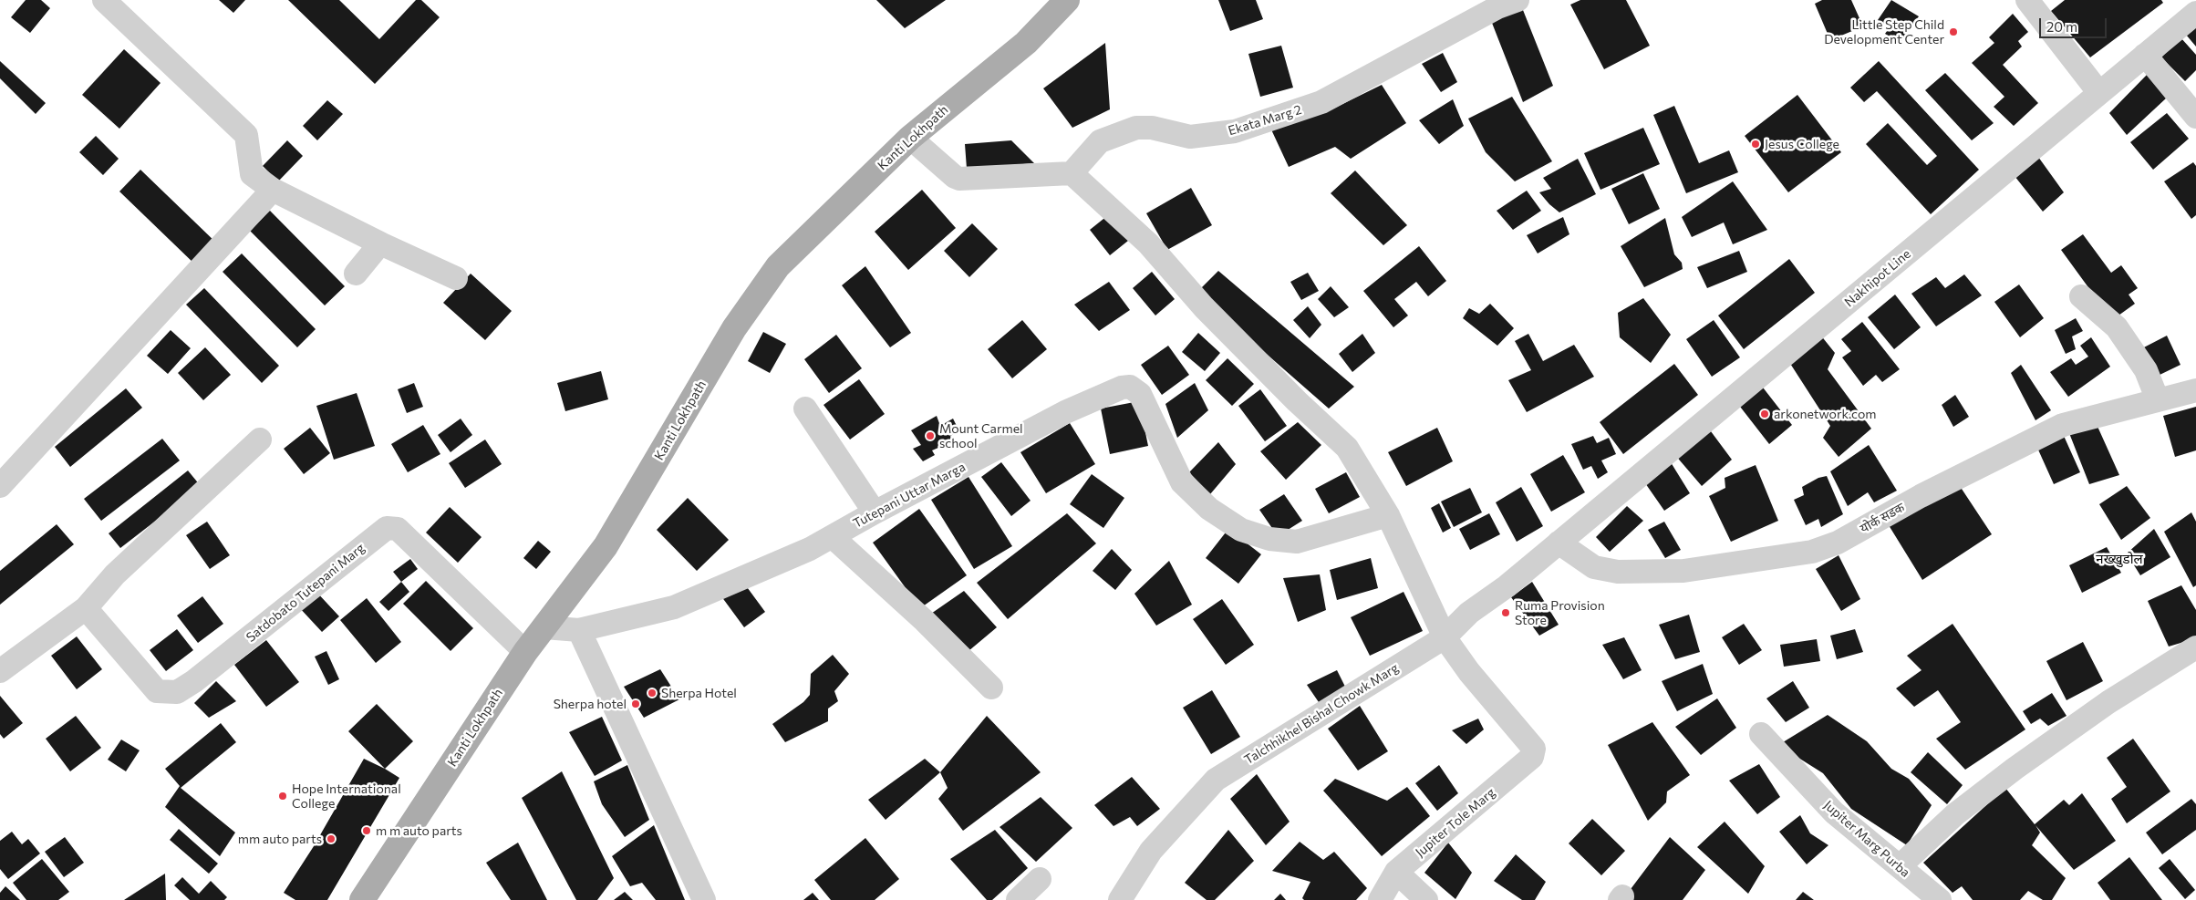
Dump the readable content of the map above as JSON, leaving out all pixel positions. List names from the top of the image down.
{
  "streets": {
    "main road": ["Kanti Lokhpath"],
    "street": [
      "Ekata Marg 2",
      "Nakhipot Line",
      "Tutepani Uttar Marga",
      "योर्क सडक",
      "Satdobato Tutepani Marg",
      "Talchhikhel Bishal Chowk Marg",
      "Jupiter Tole Marg",
      "Jupiter Marg Purba"
    ]
  },
  "crossings": [
    ["Kanti Lokhpath", "Tutepani Uttar Marga"],
    ["Kanti Lokhpath", "Satdobato Tutepani Marg"],
    ["Nakhipot Line", "योर्क सडक"],
    ["Nakhipot Line", "Talchhikhel Bishal Chowk Marg"],
    ["Nakhipot Line", "Jupiter Tole Marg"],
    ["Talchhikhel Bishal Chowk Marg", "Jupiter Tole Marg"]
  ],
  "districts": ["नख्खुडोल"],
  "places": [
    "Little Step Child Development Center",
    "Jesus College",
    "arkonetwork.com",
    "Mount Carmel school",
    "Ruma Provision Store",
    "Sherpa Hotel",
    "Sherpa hotel",
    "Hope International College",
    "m m auto parts",
    "mm auto parts"
  ],
  "scale_bar": "20 m"
}
